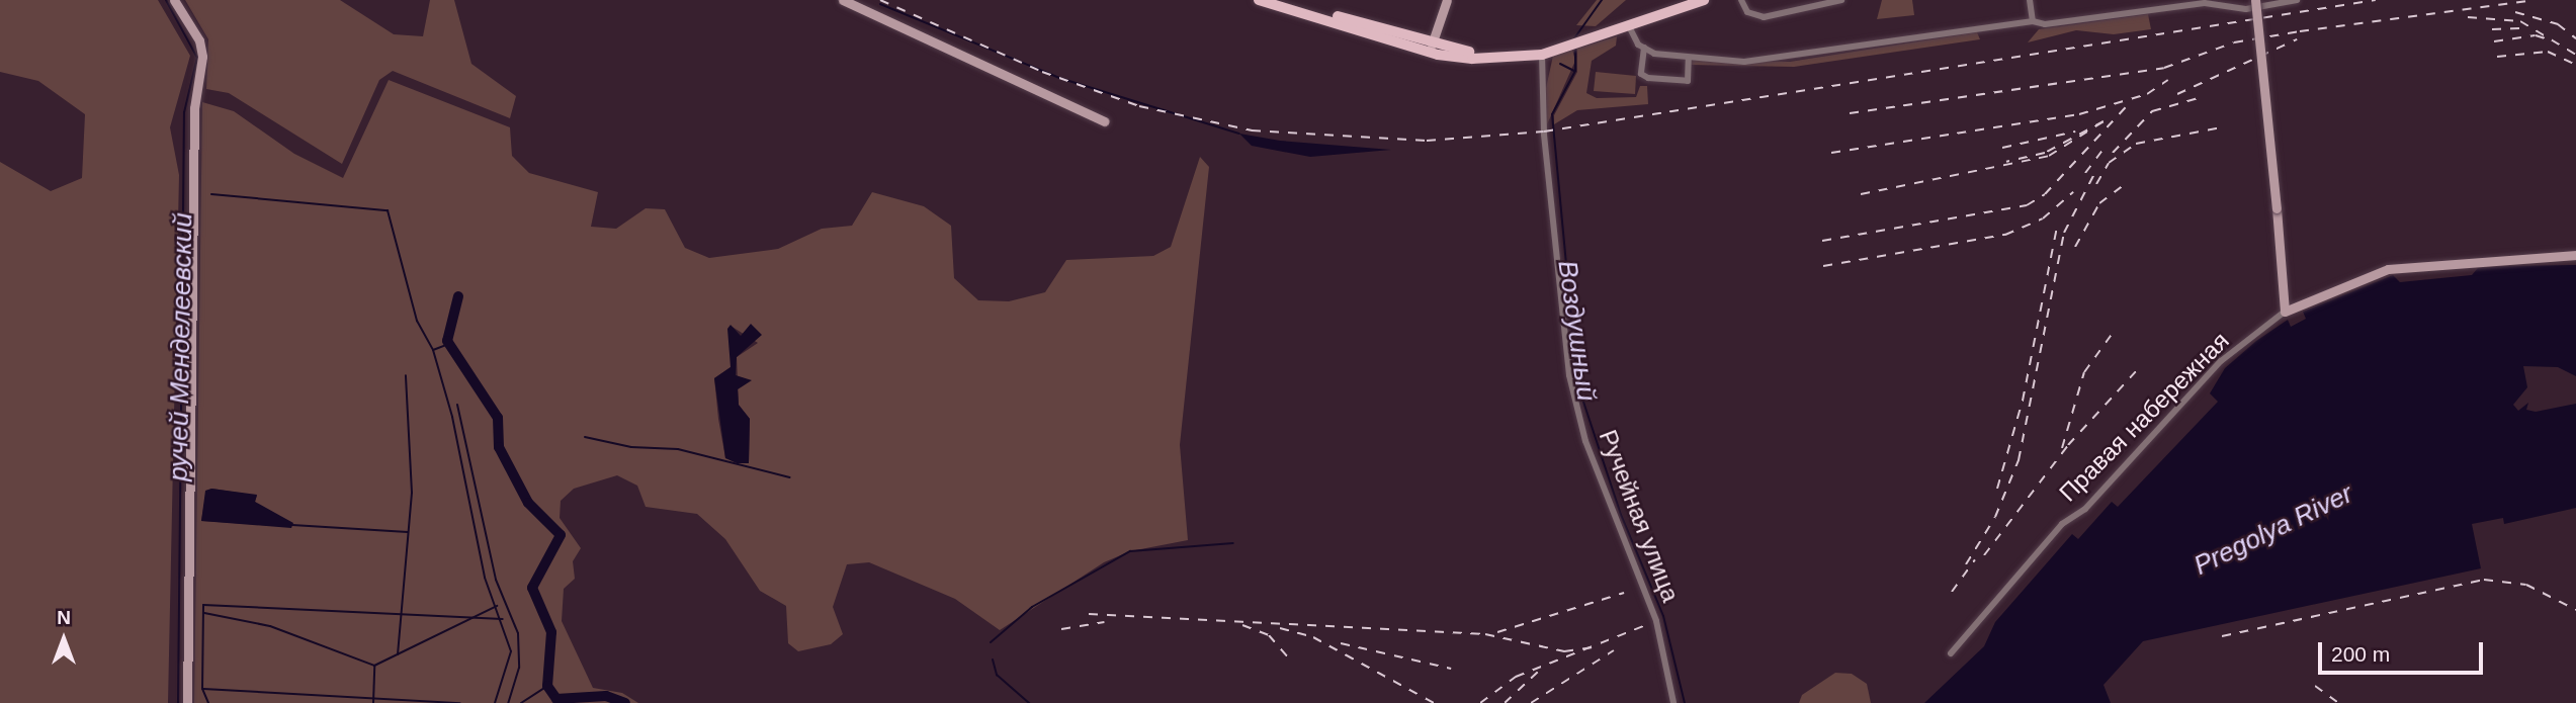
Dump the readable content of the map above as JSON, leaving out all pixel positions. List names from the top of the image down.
{
  "streets": {
    "street": ["Правая набережная", "Ручейная улица"]
  },
  "water": ["Воздушный", "ручей Менделеевский", "Pregolya River"],
  "scale_bar": "200 m",
  "north": "top"
}
